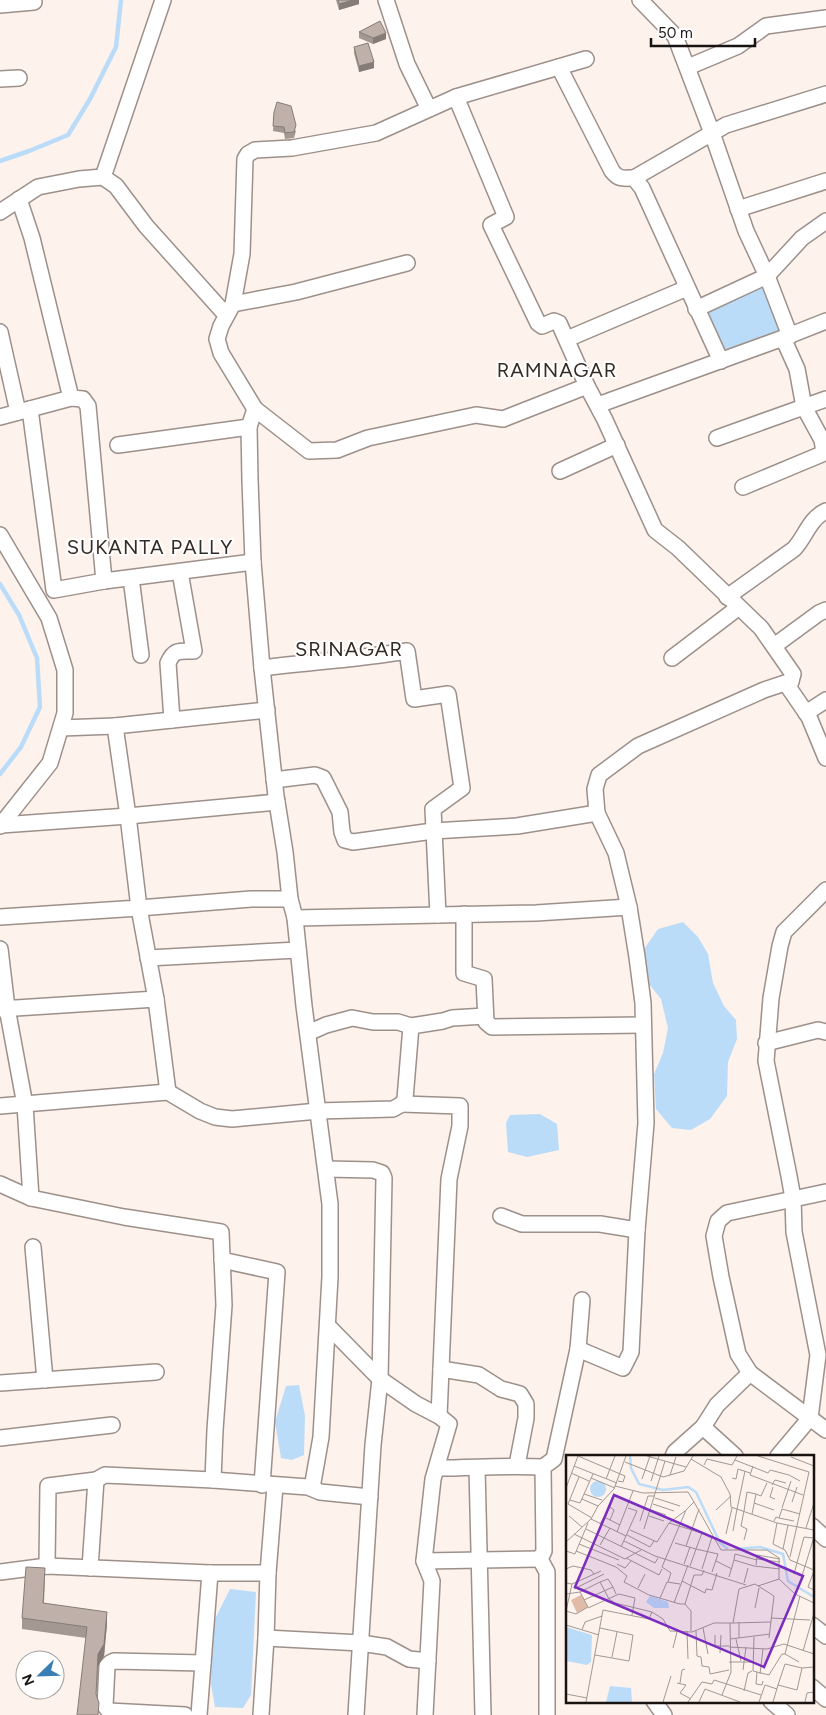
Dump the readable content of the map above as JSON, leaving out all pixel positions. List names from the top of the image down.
{
  "districts": ["RAMNAGAR", "SUKANTA PALLY", "SRINAGAR"],
  "scale_bar": "50 m",
  "north": "bottom left"
}
